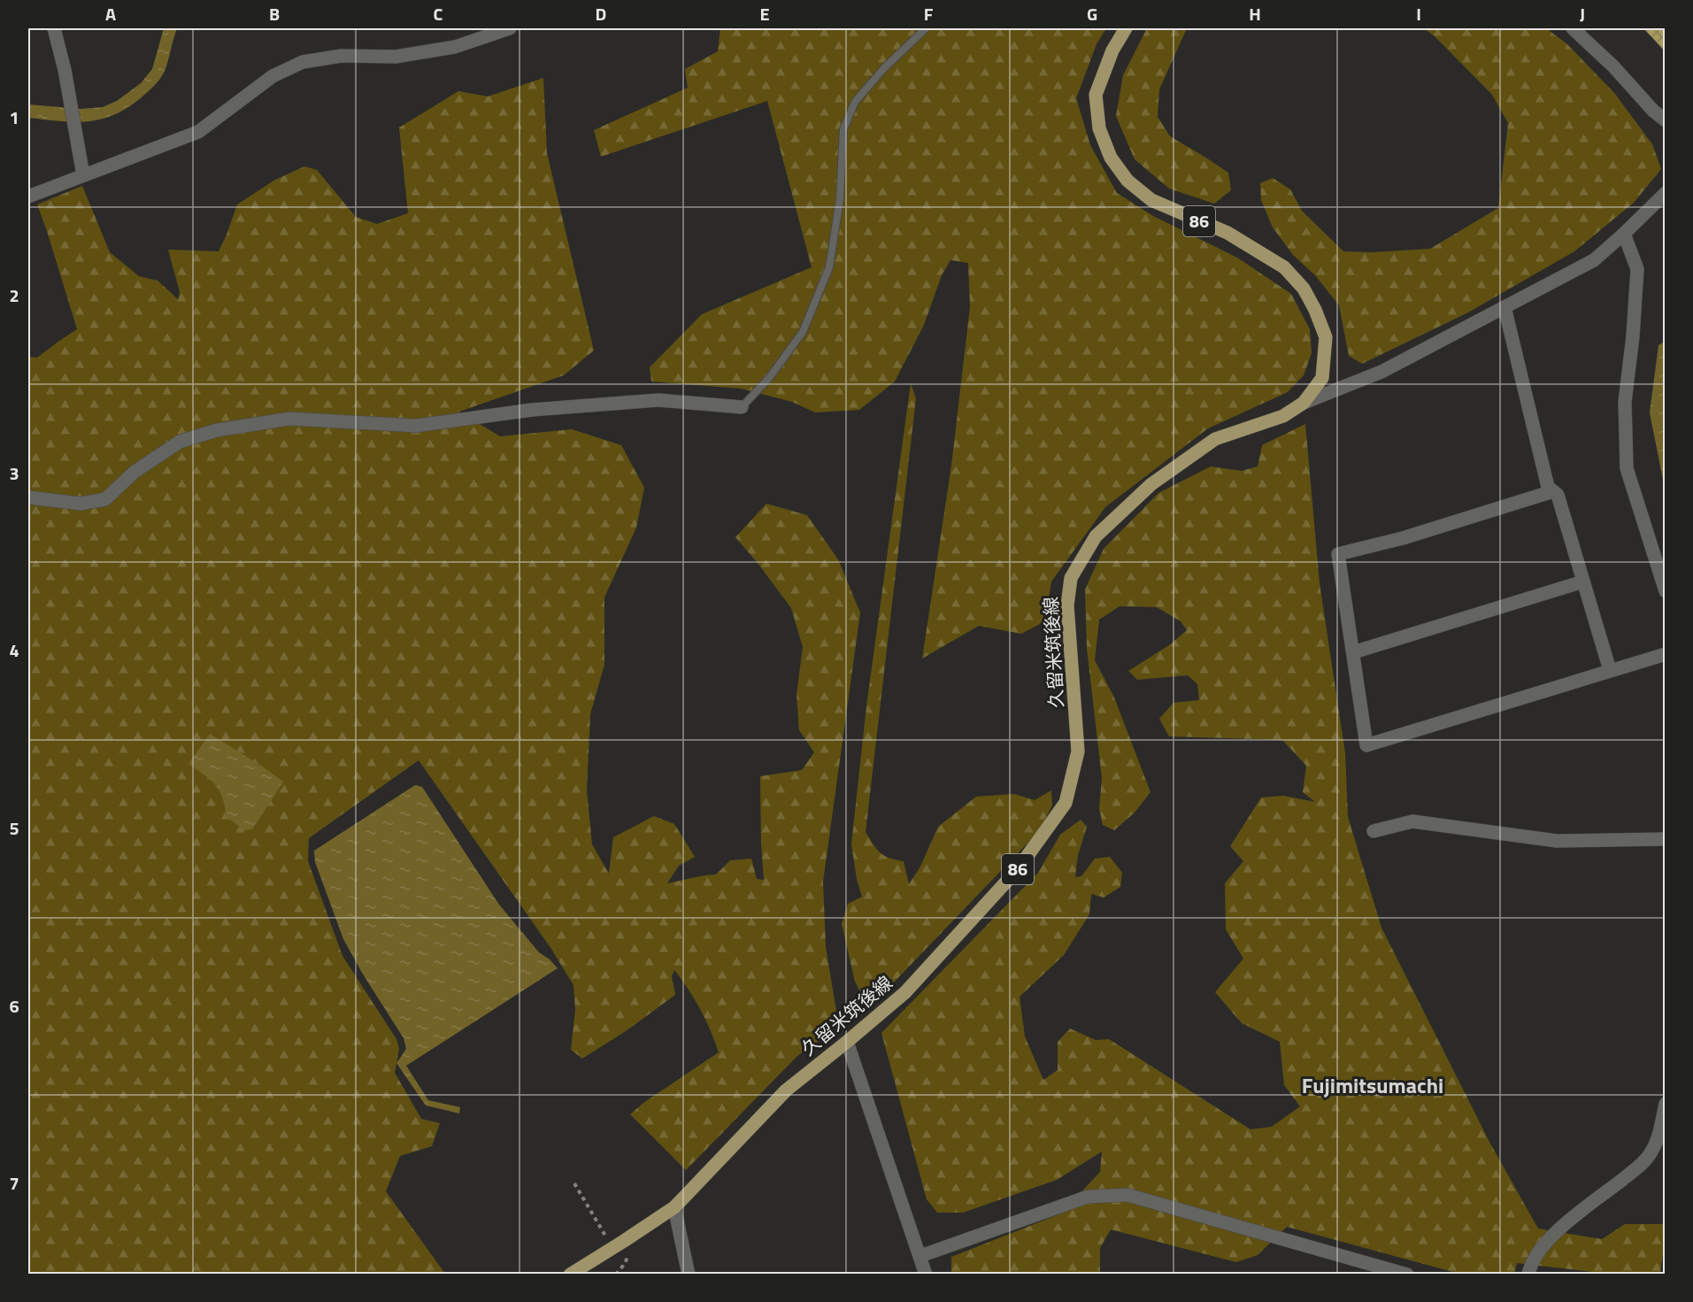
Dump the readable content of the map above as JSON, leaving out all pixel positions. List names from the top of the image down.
{
  "streets": {
    "main road": ["86", "久留米筑後線"]
  },
  "districts": ["Fujimitsumachi"],
  "grid": {
    "columns": [
      "A",
      "B",
      "C",
      "D",
      "E",
      "F",
      "G",
      "H",
      "I",
      "J"
    ],
    "rows": [
      "1",
      "2",
      "3",
      "4",
      "5",
      "6",
      "7"
    ]
  }
}
